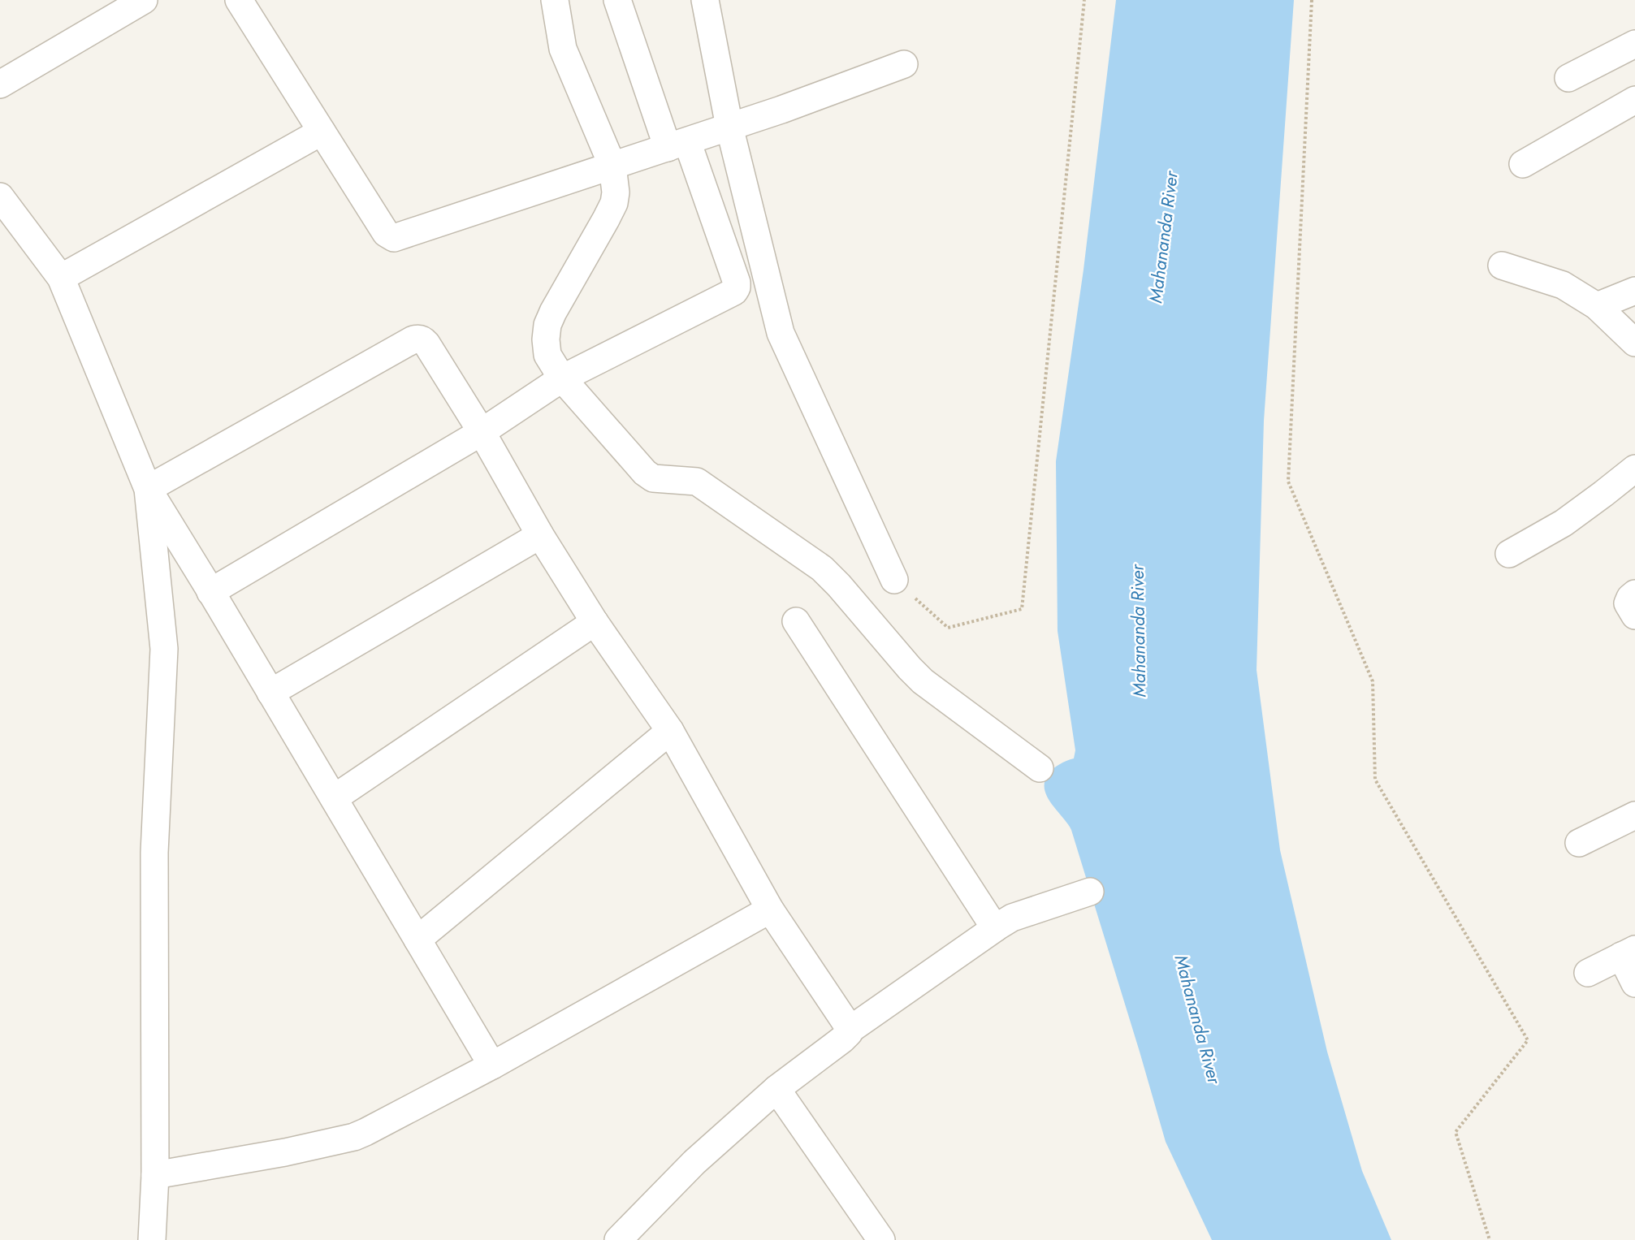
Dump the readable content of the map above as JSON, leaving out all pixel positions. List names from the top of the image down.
{
  "water": ["Mahananda River"]
}
